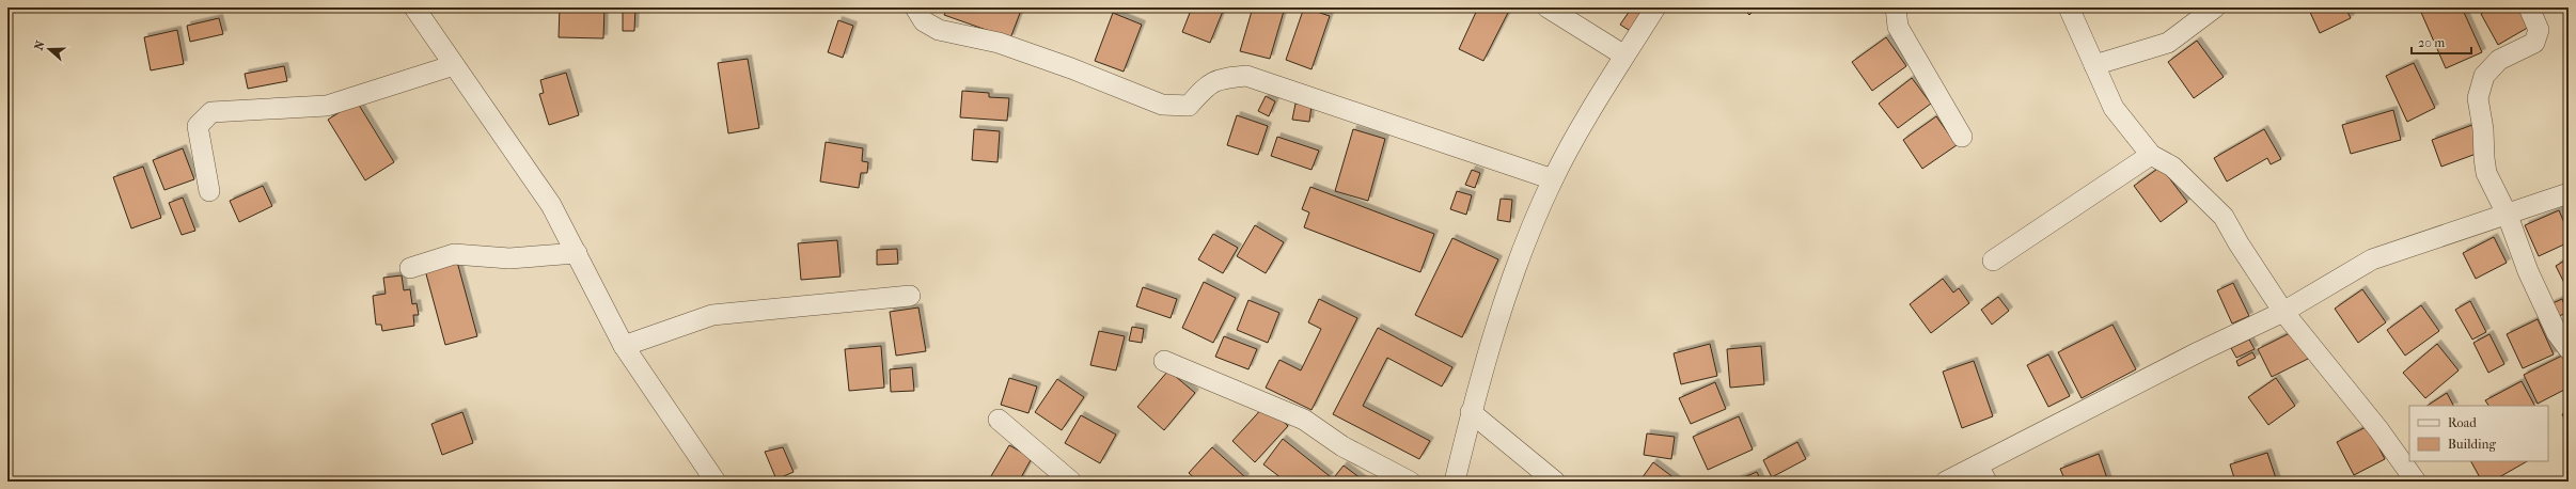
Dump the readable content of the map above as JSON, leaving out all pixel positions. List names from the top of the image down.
{
  "legend": ["Road", "Building"],
  "scale_bar": "20 m",
  "north": "left"
}
